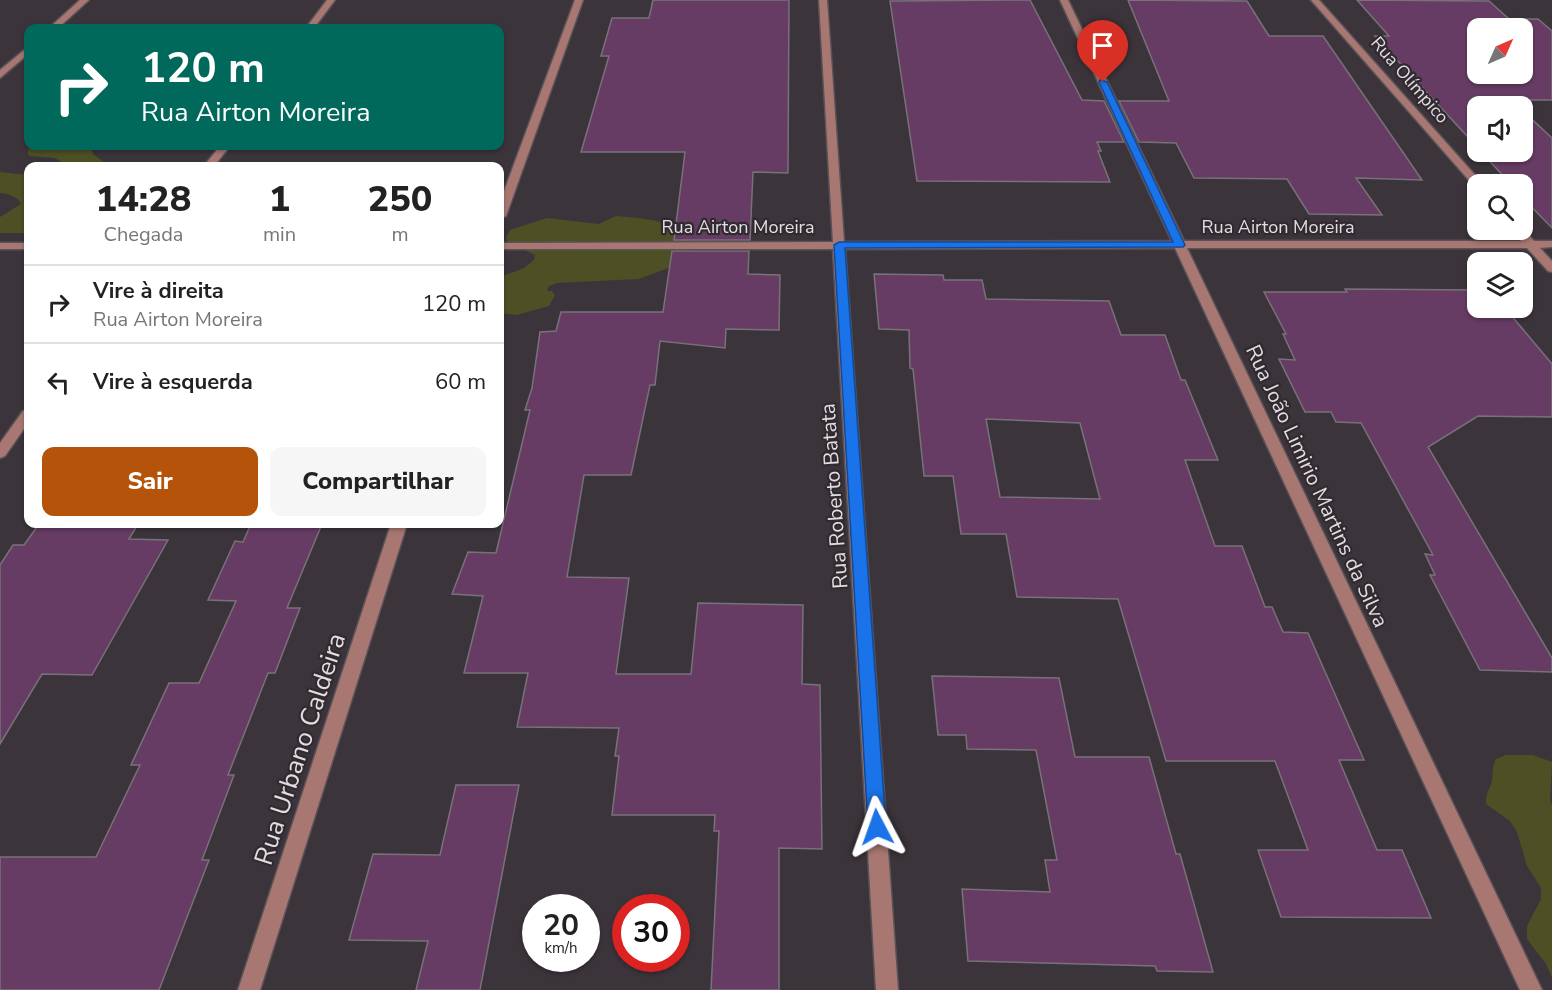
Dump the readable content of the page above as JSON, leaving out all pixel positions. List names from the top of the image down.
{
  "streets": {
    "street": [
      "Rua Olímpico",
      "Rua Airton Moreira",
      "Rua João Limirio Martins da Silva",
      "Rua Roberto Batata",
      "Rua Urbano Caldeira"
    ]
  },
  "crossings": [
    ["Rua Airton Moreira", "Rua João Limirio Martins da Silva"],
    ["Rua Airton Moreira", "Rua Roberto Batata"]
  ],
  "north": "top right",
  "page": {
    "turn": ["120 m", "Rua Airton Moreira"],
    "eta": [
      "14:28",
      "Chegada",
      "1",
      "min",
      "250",
      "m"
    ],
    "list": [
      {
        "name": "Vire à direita",
        "note": "Rua Airton Moreira",
        "value": "120 m"
      },
      {
        "name": "Vire à esquerda",
        "value": "60 m"
      }
    ],
    "buttons": ["Sair", "Compartilhar"],
    "speed": "20 km/h",
    "limit": "30"
  }
}
